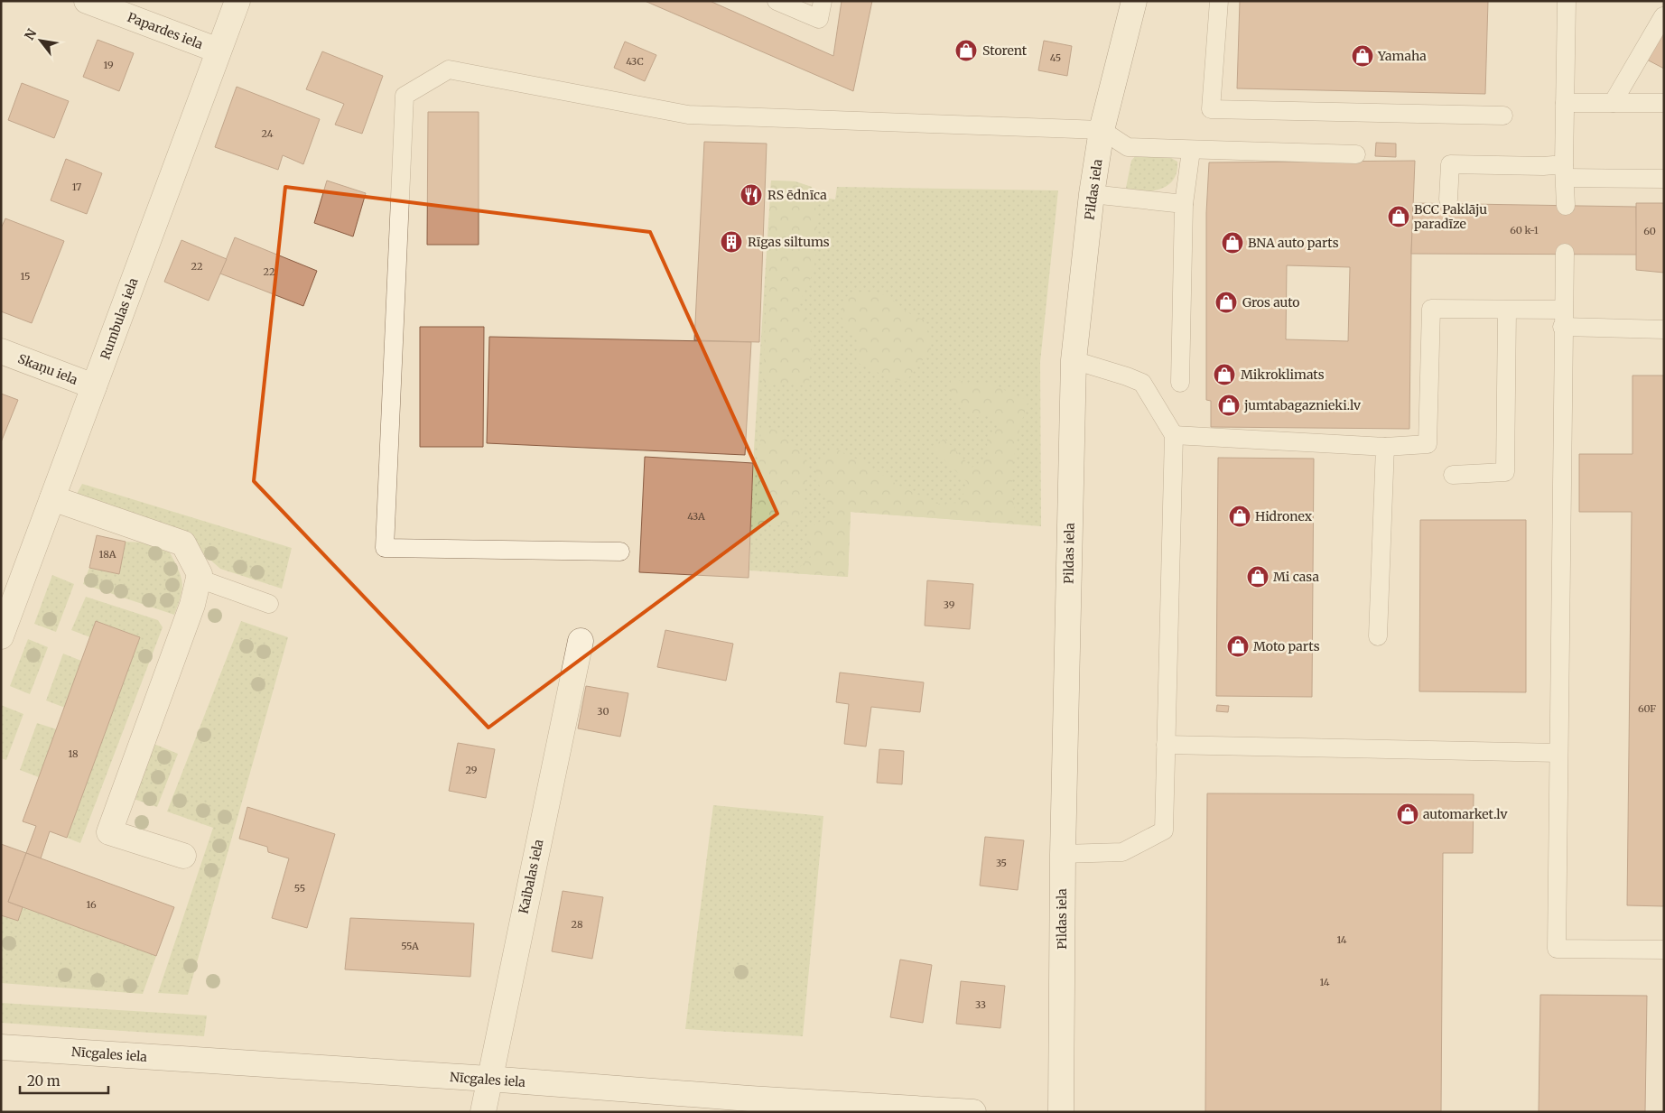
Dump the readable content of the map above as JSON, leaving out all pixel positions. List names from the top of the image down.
{
  "streets": {
    "street": [
      "Papardes iela",
      "Pildas iela",
      "Rumbulas iela",
      "Skaņu iela",
      "Kaibalas iela",
      "Nīcgales iela"
    ]
  },
  "crossings": [
    ["Papardes iela", "Rumbulas iela"],
    ["Rumbulas iela", "Skaņu iela"],
    ["Kaibalas iela", "Nīcgales iela"]
  ],
  "places": {
    "shop": [
      "Storent",
      "Yamaha",
      "BCC Paklāju paradīze",
      "BNA auto parts",
      "Gros auto",
      "Mikroklimats",
      "jumtabagaznieki.lv",
      "Hidronex",
      "Mi casa",
      "Moto parts",
      "automarket.lv"
    ],
    "restaurant": ["RS ēdnīca"],
    "building": ["Rīgas siltums"]
  },
  "house_numbers": [
    "45",
    "43C",
    "19",
    "24",
    "17",
    "60 k-1",
    "60",
    "22",
    "22",
    "15",
    "43A",
    "18A",
    "39",
    "60F",
    "30",
    "18",
    "29",
    "35",
    "55",
    "16",
    "28",
    "14",
    "55A",
    "14",
    "33"
  ],
  "scale_bar": "20 m",
  "north": "top left"
}
